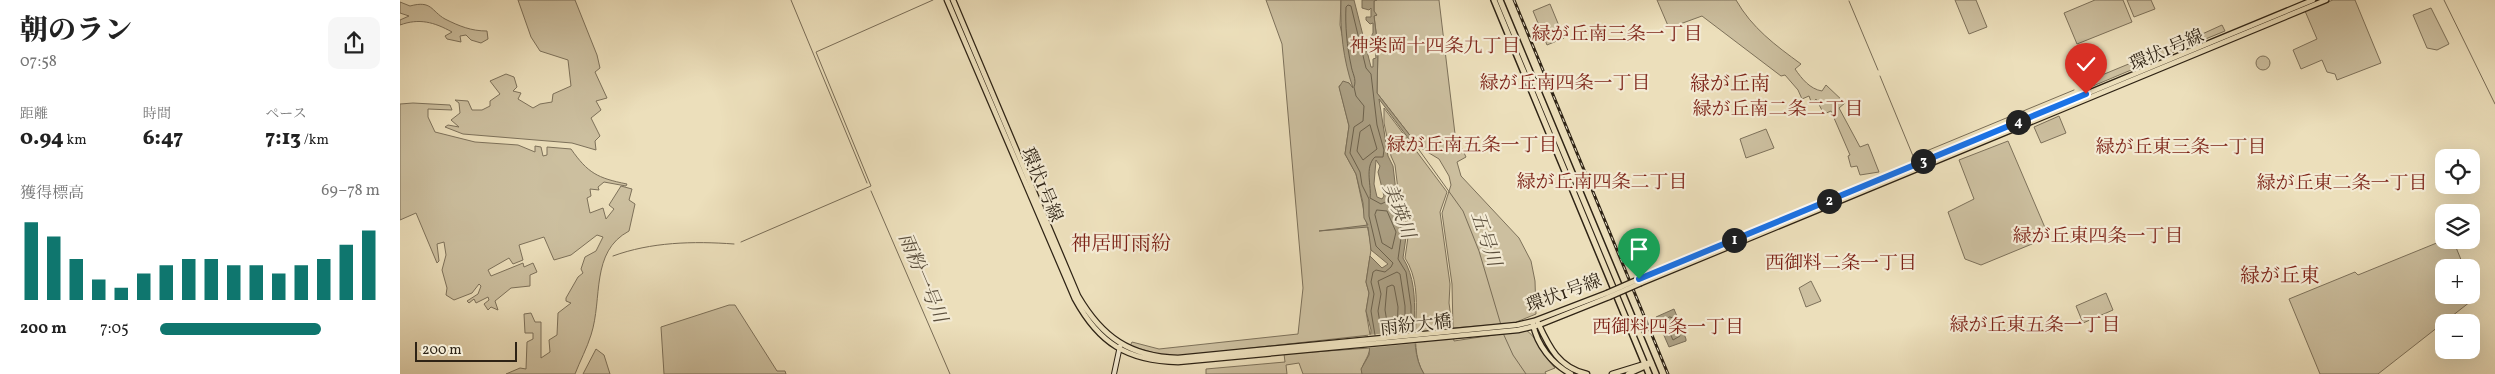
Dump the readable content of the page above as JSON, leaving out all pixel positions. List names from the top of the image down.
{
  "streets": {
    "main road": ["環状1号線", "雨紛大橋"]
  },
  "crossings": [
    ["環状1号線", "雨紛大橋"]
  ],
  "districts": [
    "緑が丘南三条一丁目",
    "神楽岡十四条九丁目",
    "緑が丘南四条一丁目",
    "緑が丘南",
    "緑が丘南二条二丁目",
    "緑が丘南五条一丁目",
    "緑が丘東三条一丁目",
    "緑が丘南四条二丁目",
    "緑が丘東二条一丁目",
    "緑が丘東四条一丁目",
    "神居町雨紛",
    "西御料二条一丁目",
    "緑が丘東",
    "緑が丘東五条一丁目",
    "西御料四条一丁目"
  ],
  "water": ["美瑛川", "五号川", "雨粉一号川"],
  "scale_bar": "200 m",
  "page": {
    "heading": ["朝のラン", "07:58"],
    "stats": [
      ["距離", "0.94 km"],
      ["時間", "6:47"],
      ["ペース", "7:13 /km"]
    ],
    "pins": [
      "4",
      "3",
      "2",
      "1"
    ],
    "map_buttons": ["+", "−"],
    "chart": ["獲得標高", "69–78 m"],
    "list": [
      {
        "name": "200 m",
        "note": "7:05"
      }
    ],
    "scale": "200 m"
  }
}
